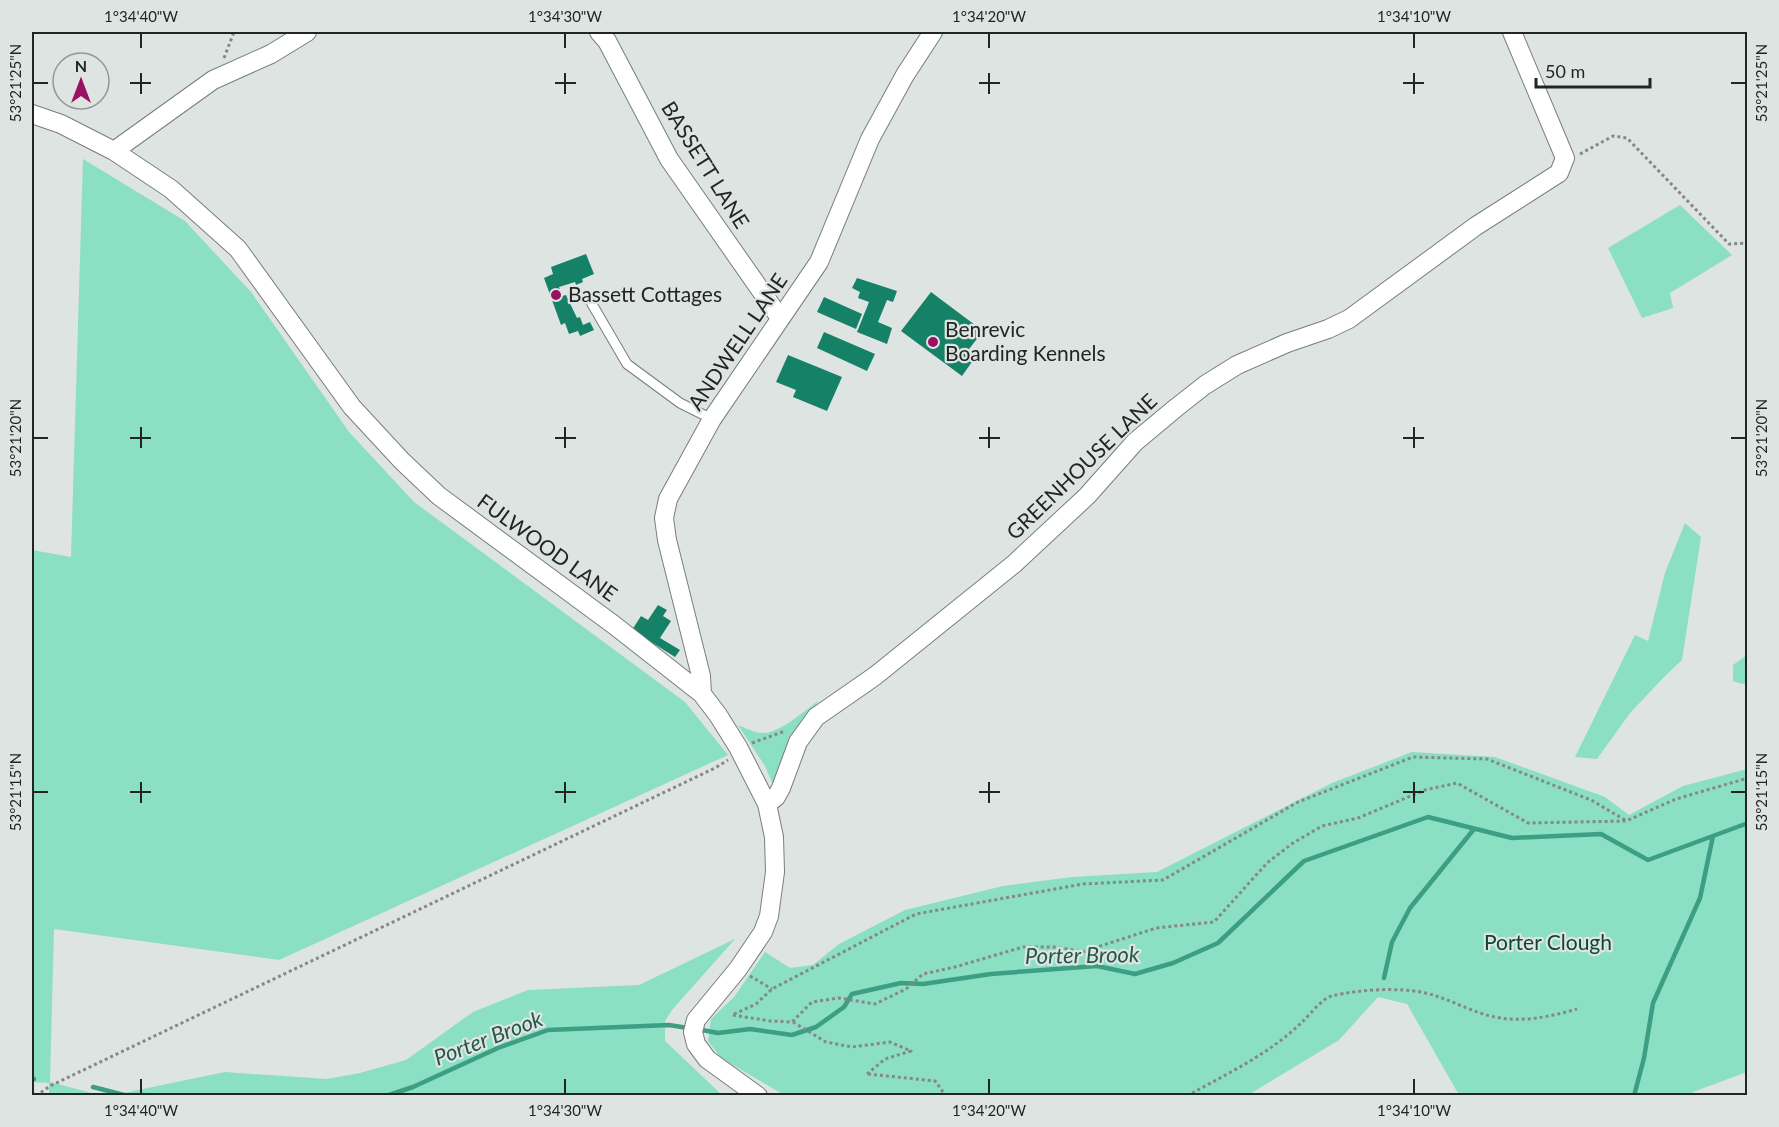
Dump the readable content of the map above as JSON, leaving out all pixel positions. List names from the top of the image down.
{
  "streets": {
    "street": [
      "BASSETT LANE",
      "ANDWELL LANE",
      "GREENHOUSE LANE",
      "FULWOOD LANE"
    ]
  },
  "crossings": [
    ["BASSETT LANE", "ANDWELL LANE"],
    ["ANDWELL LANE", "FULWOOD LANE"],
    ["GREENHOUSE LANE", "FULWOOD LANE"]
  ],
  "water": ["Porter Brook"],
  "parks": ["Porter Clough"],
  "places": ["Bassett Cottages", "Benrevic Boarding Kennels"],
  "scale_bar": "50 m",
  "north": "top",
  "coordinates": [
    "1°34'40\"W",
    "1°34'30\"W",
    "1°34'20\"W",
    "1°34'10\"W",
    "53°21'25\"N",
    "53°21'20\"N",
    "53°21'15\"N"
  ]
}
